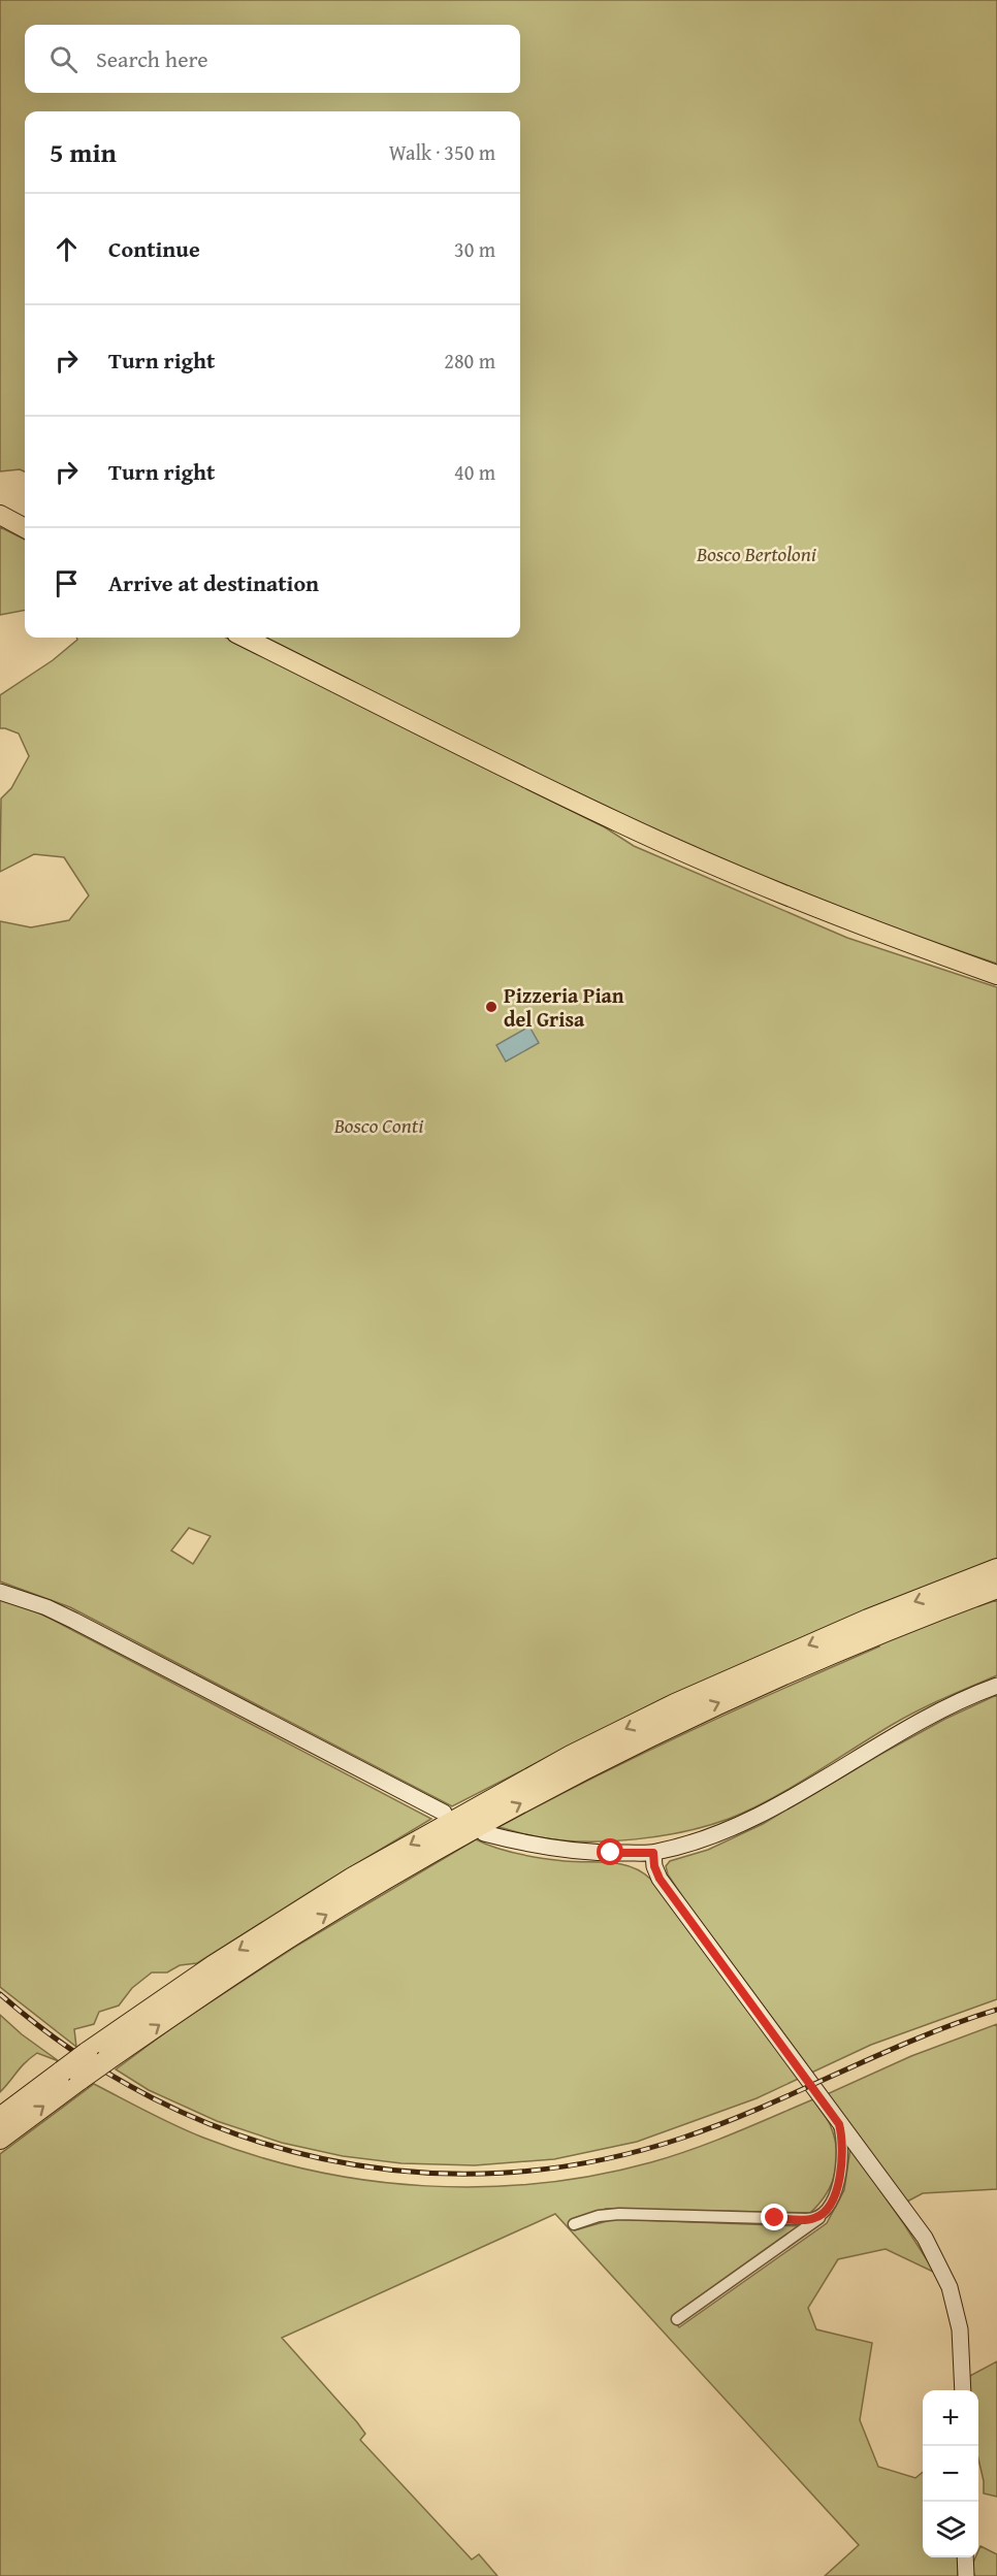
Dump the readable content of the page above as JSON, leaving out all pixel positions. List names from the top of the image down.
{
  "parks": ["Bosco Bertoloni", "Bosco Conti"],
  "places": ["Pizzeria Pian del Grisa"],
  "page": {
    "search": "Search here",
    "heading": ["5 min", "Walk · 350 m"],
    "list": [
      ["Continue", "30 m"],
      ["Turn right", "280 m"],
      ["Turn right", "40 m"],
      "Arrive at destination"
    ],
    "map_buttons": ["+", "−"]
  }
}
